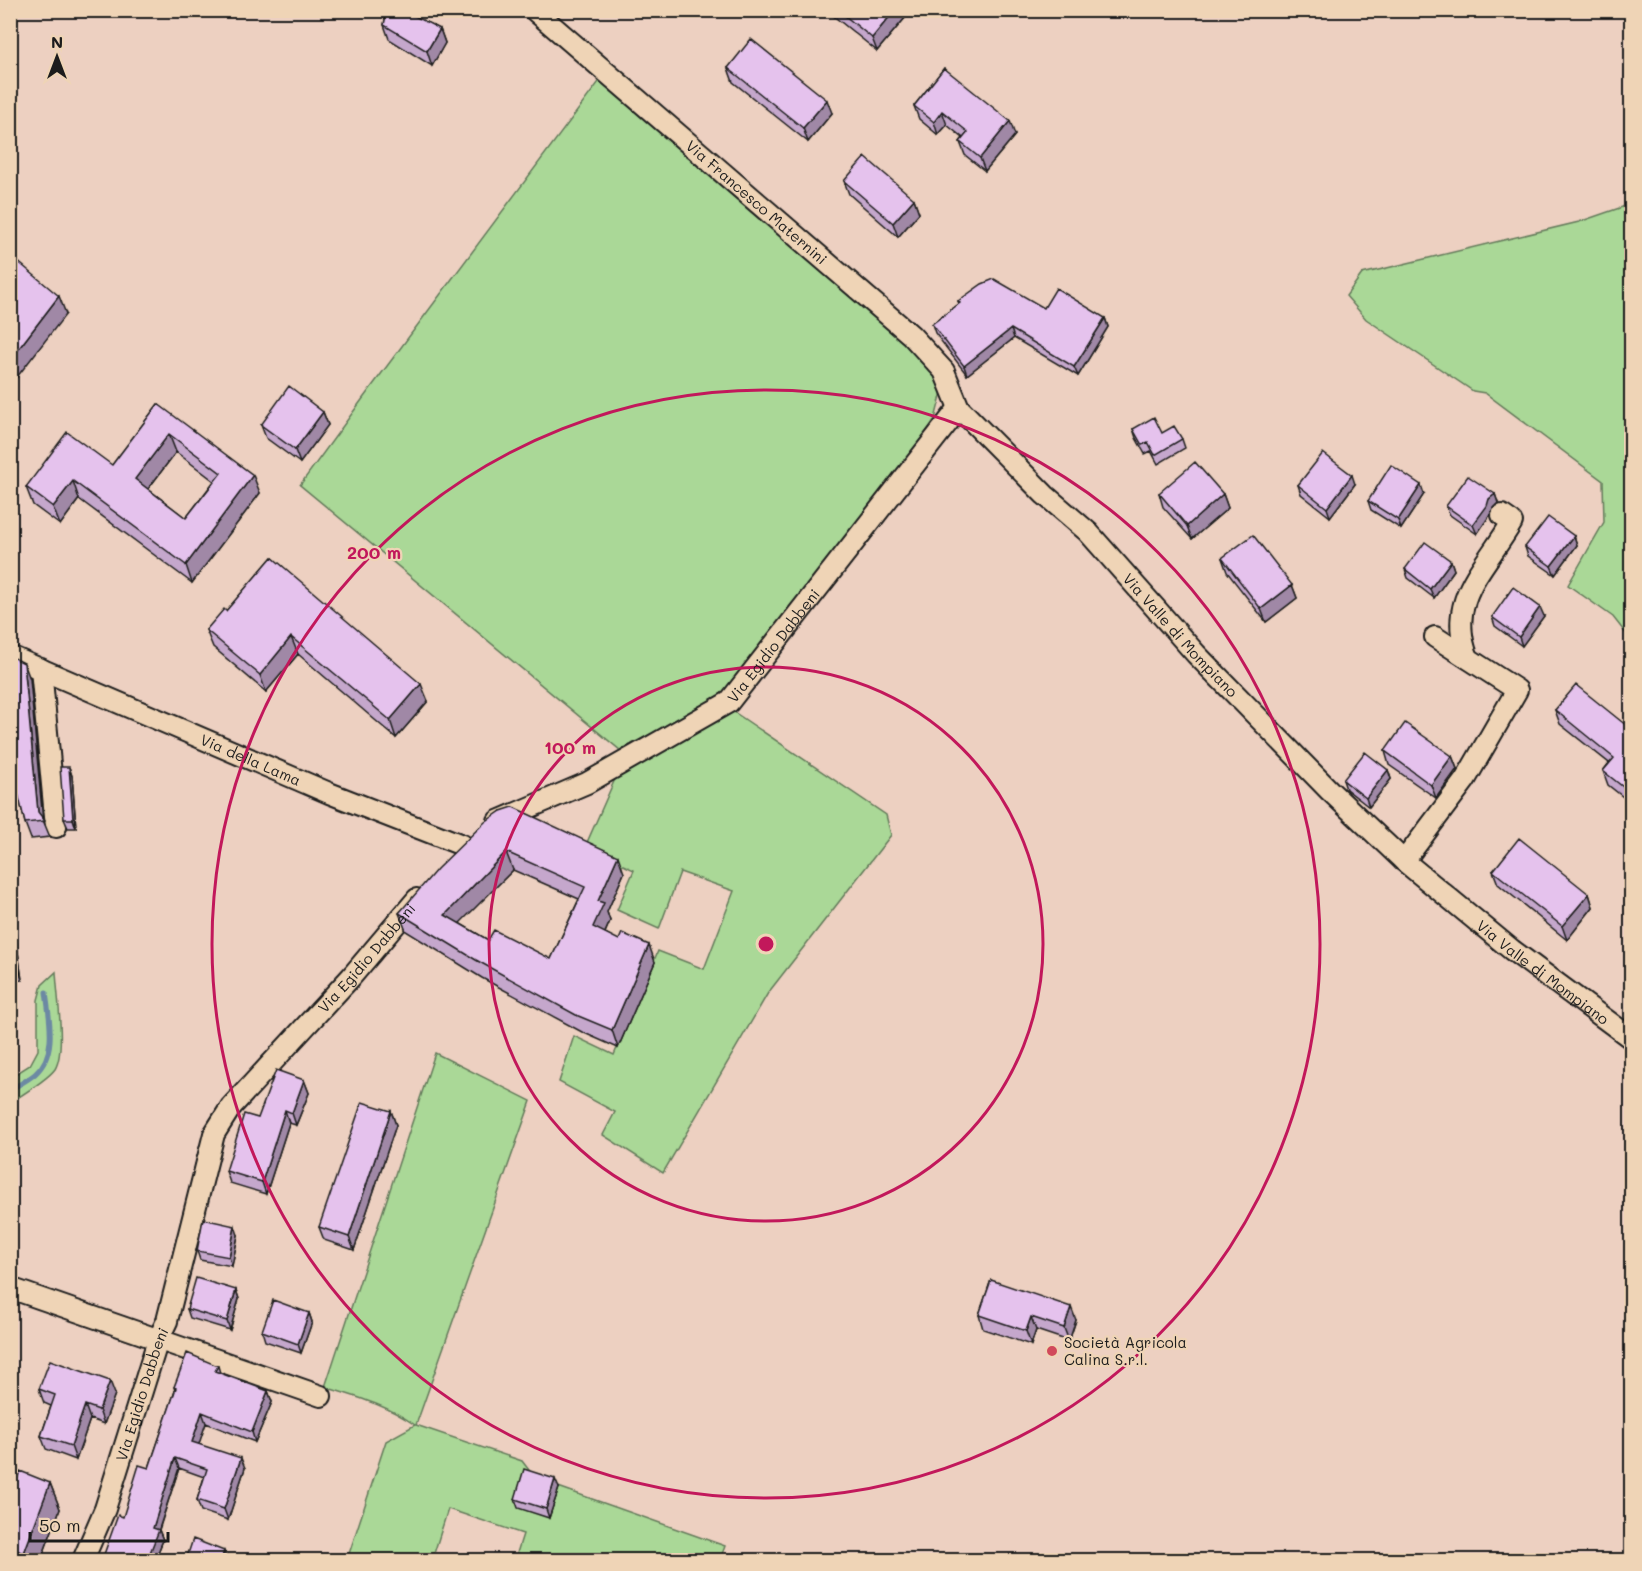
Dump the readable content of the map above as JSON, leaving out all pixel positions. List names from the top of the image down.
{
  "streets": {
    "street": [
      "Via Francesco Maternini",
      "Via Valle di Mompiano",
      "Via Egidio Dabbeni",
      "Via della Lama"
    ]
  },
  "crossings": [
    ["Via Francesco Maternini", "Via Valle di Mompiano"],
    ["Via Francesco Maternini", "Via Egidio Dabbeni"],
    ["Via Valle di Mompiano", "Via Egidio Dabbeni"],
    ["Via Egidio Dabbeni", "Via della Lama"]
  ],
  "places": ["Società Agricola Calina S.r.l."],
  "scale_bar": "50 m",
  "north": "top",
  "rings": ["200 m", "100 m"]
}
